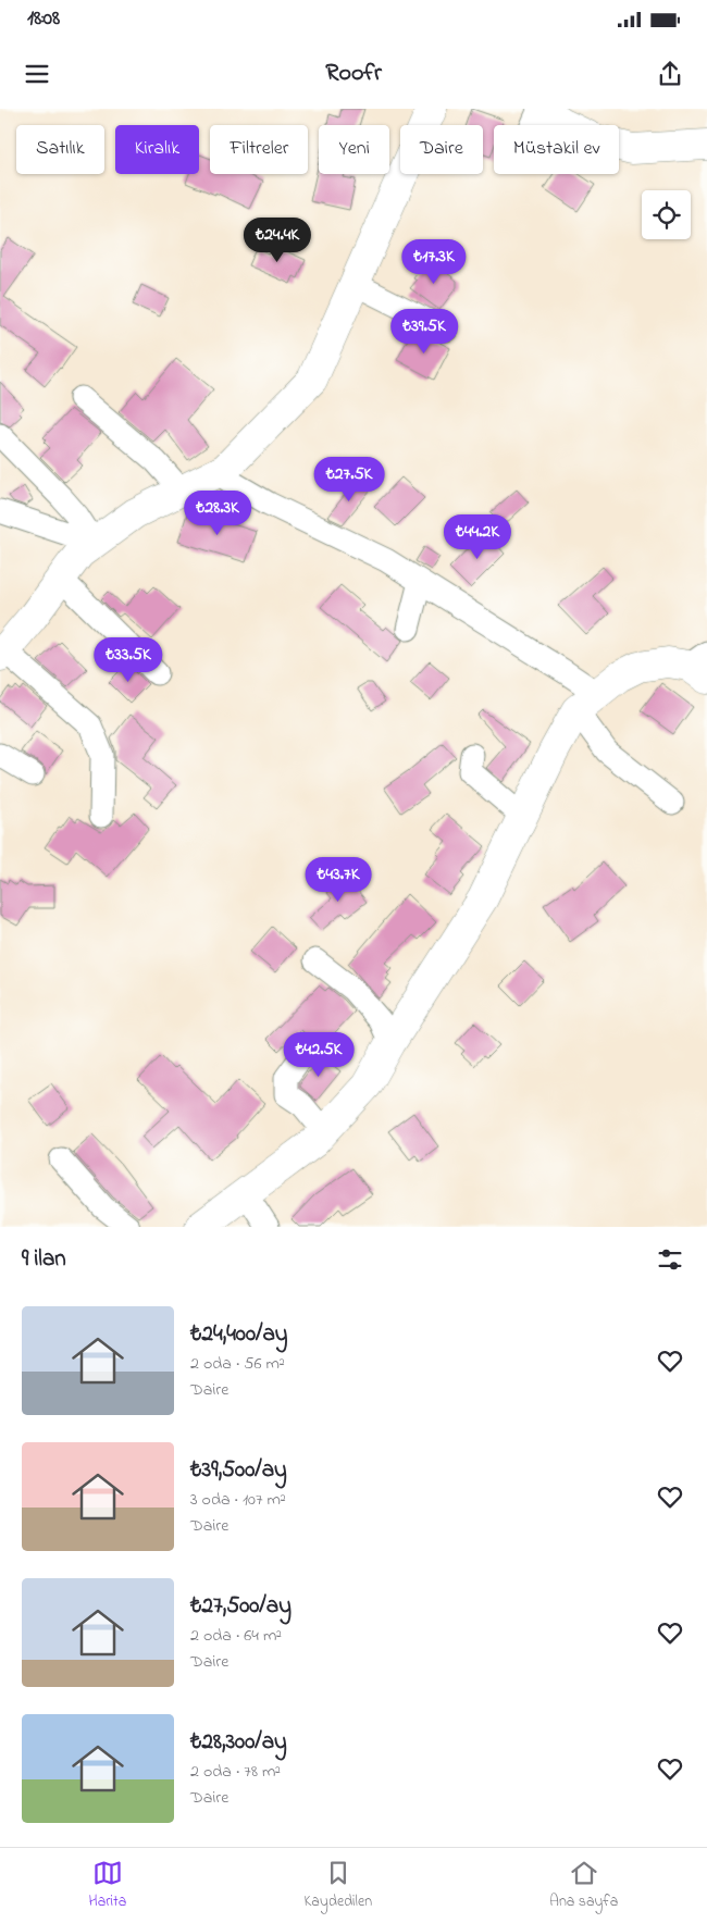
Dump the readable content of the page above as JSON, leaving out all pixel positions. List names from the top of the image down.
{
  "page": {
    "status": "18:08",
    "header": "Roofr",
    "chip": [
      "Satılık",
      "Kiralık",
      "Filtreler",
      "Yeni",
      "Daire",
      "Müstakil ev"
    ],
    "price": [
      "₺24.4K",
      "₺17.3K",
      "₺39.5K",
      "₺27.5K",
      "₺28.3K",
      "₺44.2K",
      "₺33.5K",
      "₺43.7K",
      "₺42.5K"
    ],
    "heading": "9 ilan",
    "list": [
      {
        "name": "₺24,400/ay",
        "note": "2 oda · 56 m² · Daire"
      },
      {
        "name": "₺39,500/ay",
        "note": "3 oda · 107 m² · Daire"
      },
      {
        "name": "₺27,500/ay",
        "note": "2 oda · 64 m² · Daire"
      },
      {
        "name": "₺28,300/ay",
        "note": "2 oda · 78 m² · Daire"
      }
    ],
    "tabs": ["Harita", "Kaydedilen", "Ana sayfa"]
  }
}
